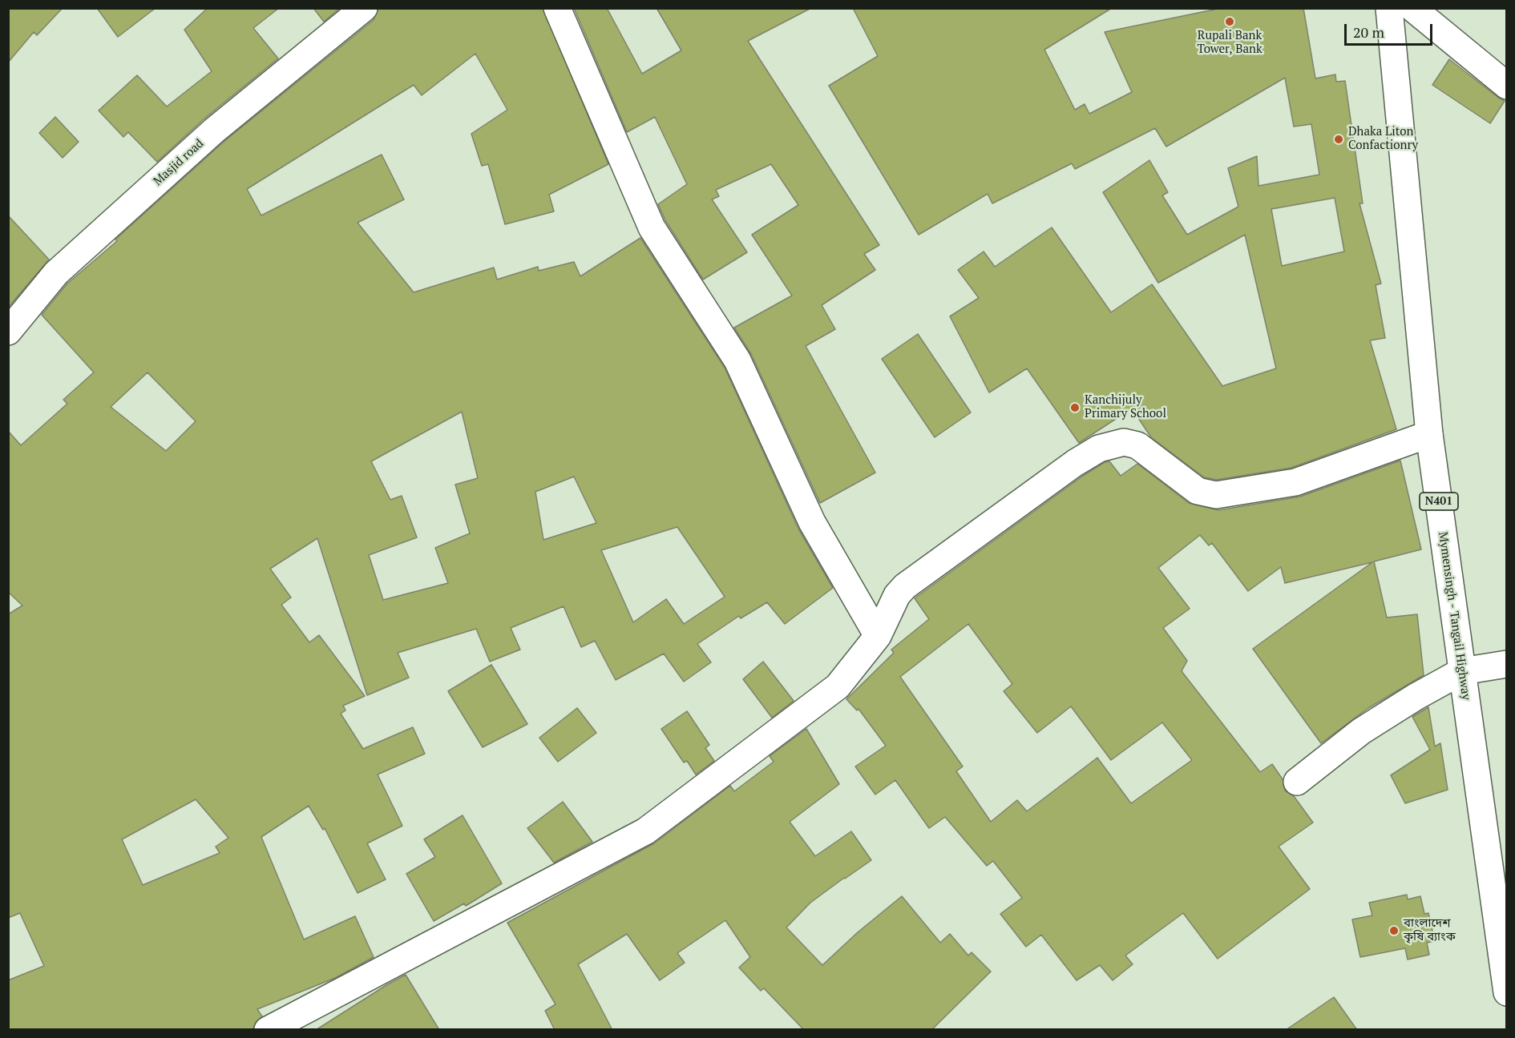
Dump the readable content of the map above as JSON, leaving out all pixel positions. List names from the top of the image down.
{
  "streets": {
    "main road": ["Masjid road", "N401", "Mymensingh - Tangail Highway"]
  },
  "places": [
    "Rupali Bank Tower, Bank",
    "Dhaka Liton Confactionry",
    "Kanchijuly Primary School",
    "বাংলাদেশ কৃষি ব্যাংক"
  ],
  "scale_bar": "20 m"
}
